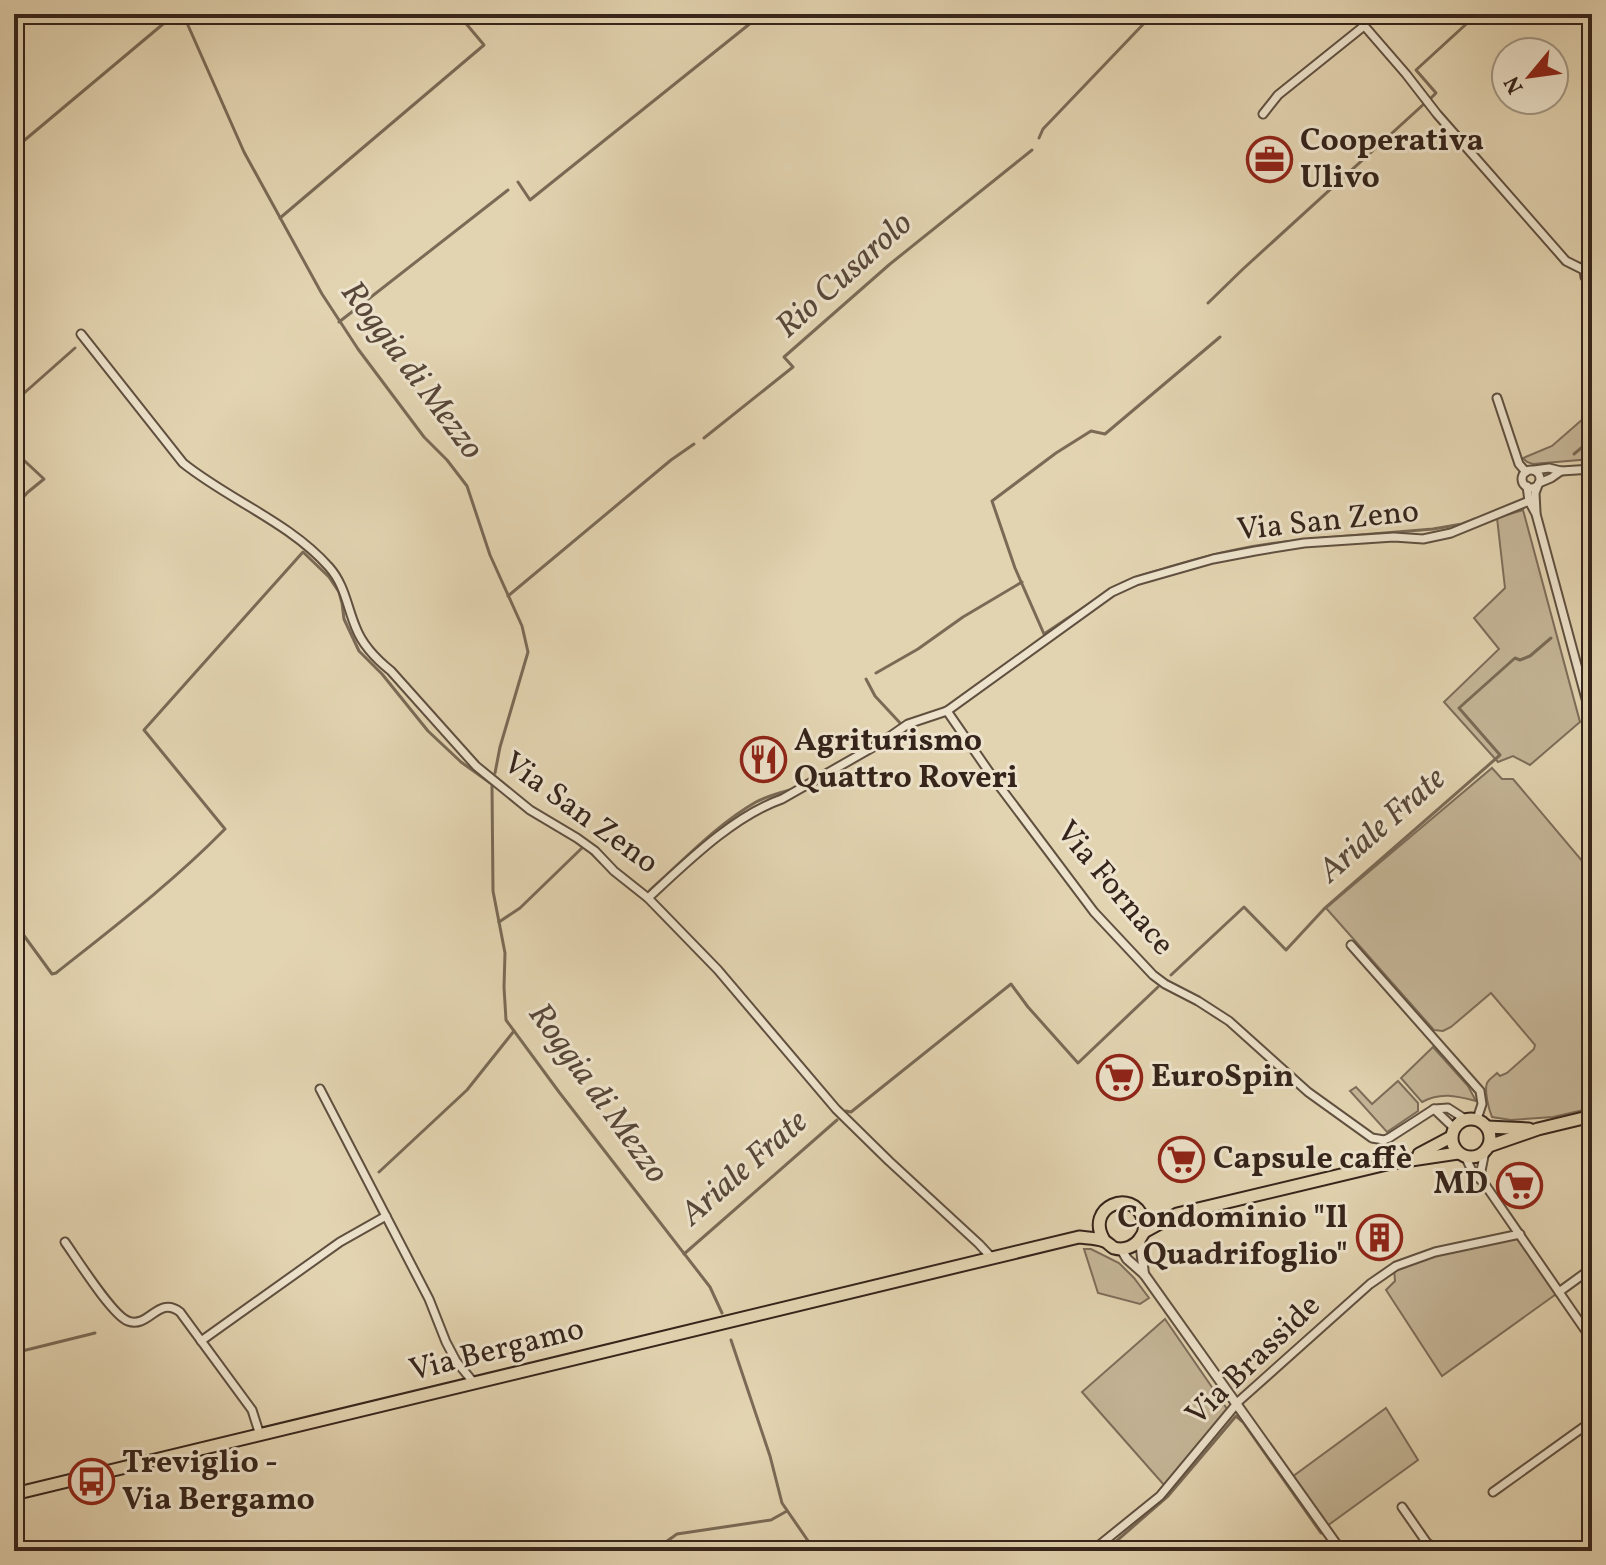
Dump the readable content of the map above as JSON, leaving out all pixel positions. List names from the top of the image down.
{
  "streets": {
    "main road": ["Via Bergamo"],
    "street": ["Via San Zeno", "Via Fornace", "Via Brasside"]
  },
  "crossings": [
    ["Via San Zeno", "Via Fornace"]
  ],
  "water": ["Rio Cusarolo", "Roggia di Mezzo", "Ariale Frate"],
  "places": {
    "office": ["Cooperativa Ulivo"],
    "restaurant": ["Agriturismo Quattro Roveri"],
    "supermarket": ["EuroSpin", "Capsule caffè", "MD"],
    "building": ["Condominio \"Il Quadrifoglio\""],
    "bus stop": ["Treviglio - Via Bergamo"]
  },
  "north": "bottom left"
}
